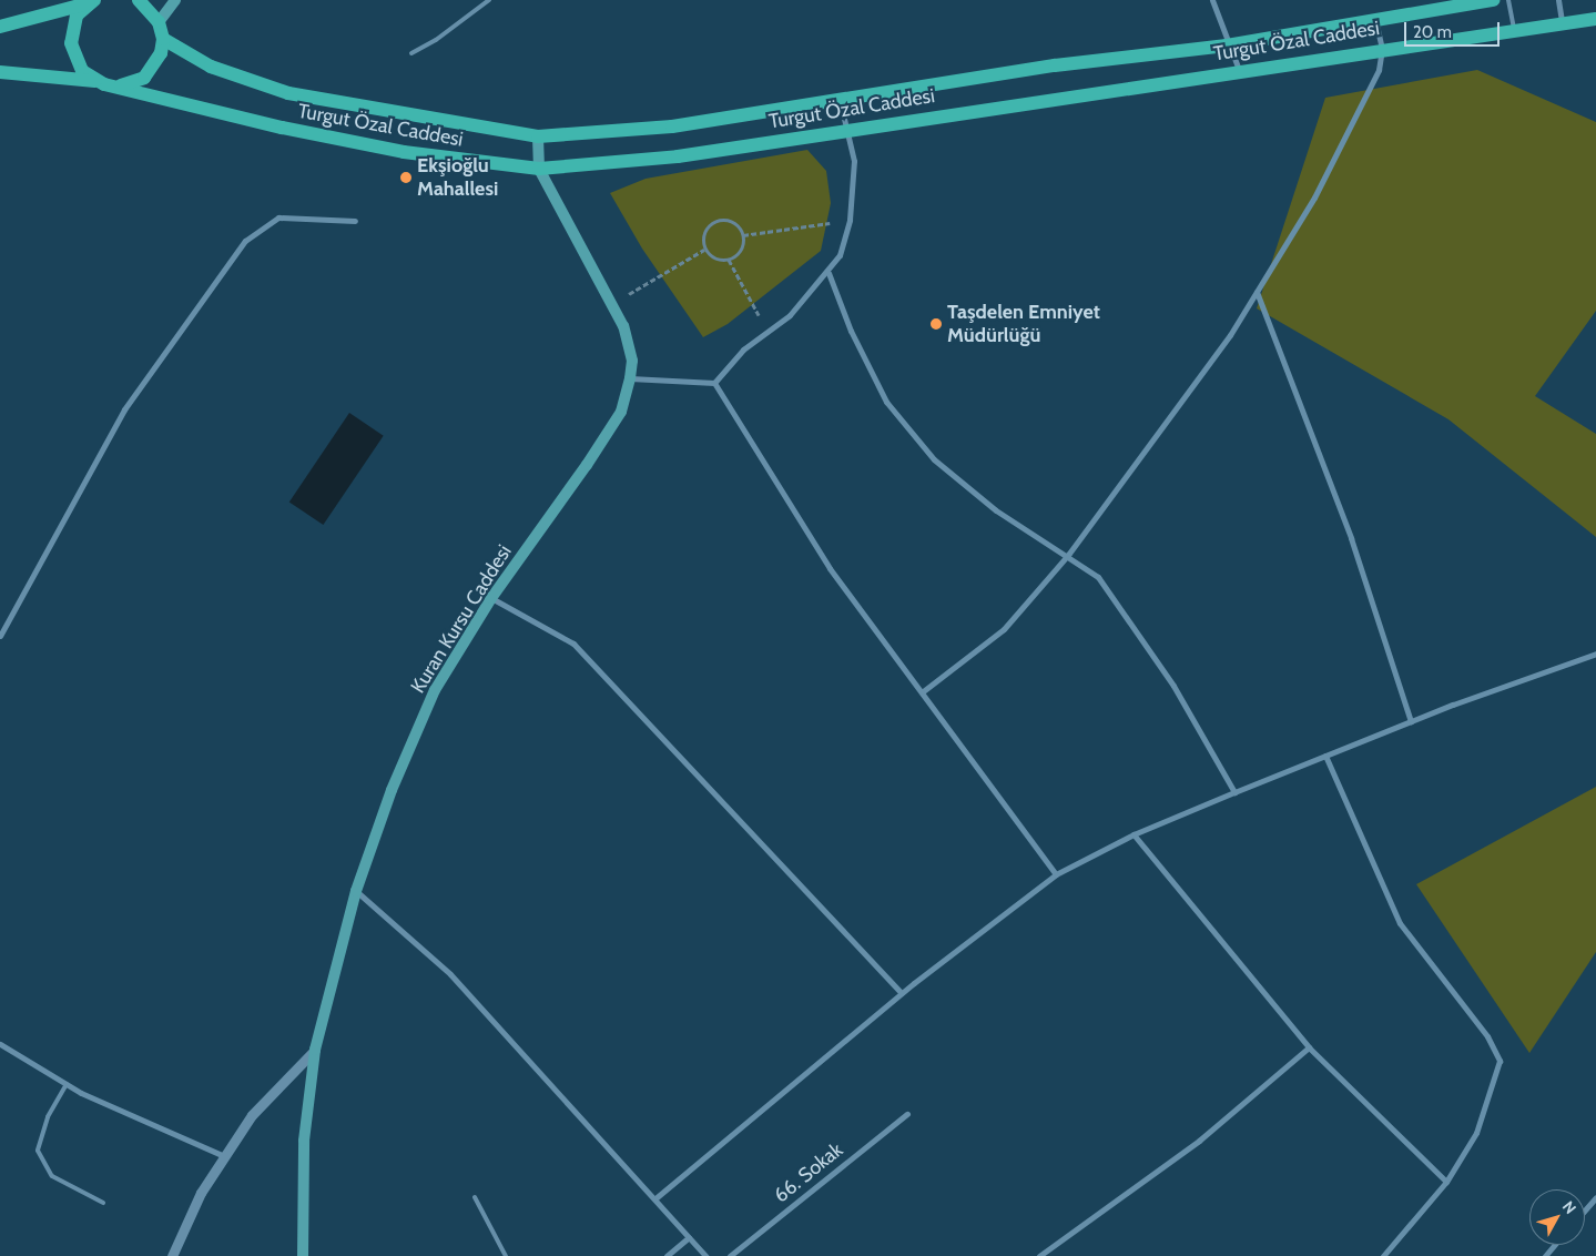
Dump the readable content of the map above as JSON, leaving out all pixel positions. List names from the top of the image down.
{
  "streets": {
    "main road": ["Turgut Özal Caddesi", "Kuran Kursu Caddesi"],
    "street": ["66. Sokak"]
  },
  "crossings": [
    ["Turgut Özal Caddesi", "Kuran Kursu Caddesi"]
  ],
  "places": ["Ekşioğlu Mahallesi", "Taşdelen Emniyet Müdürlüğü"],
  "scale_bar": "20 m",
  "north": "top right"
}
